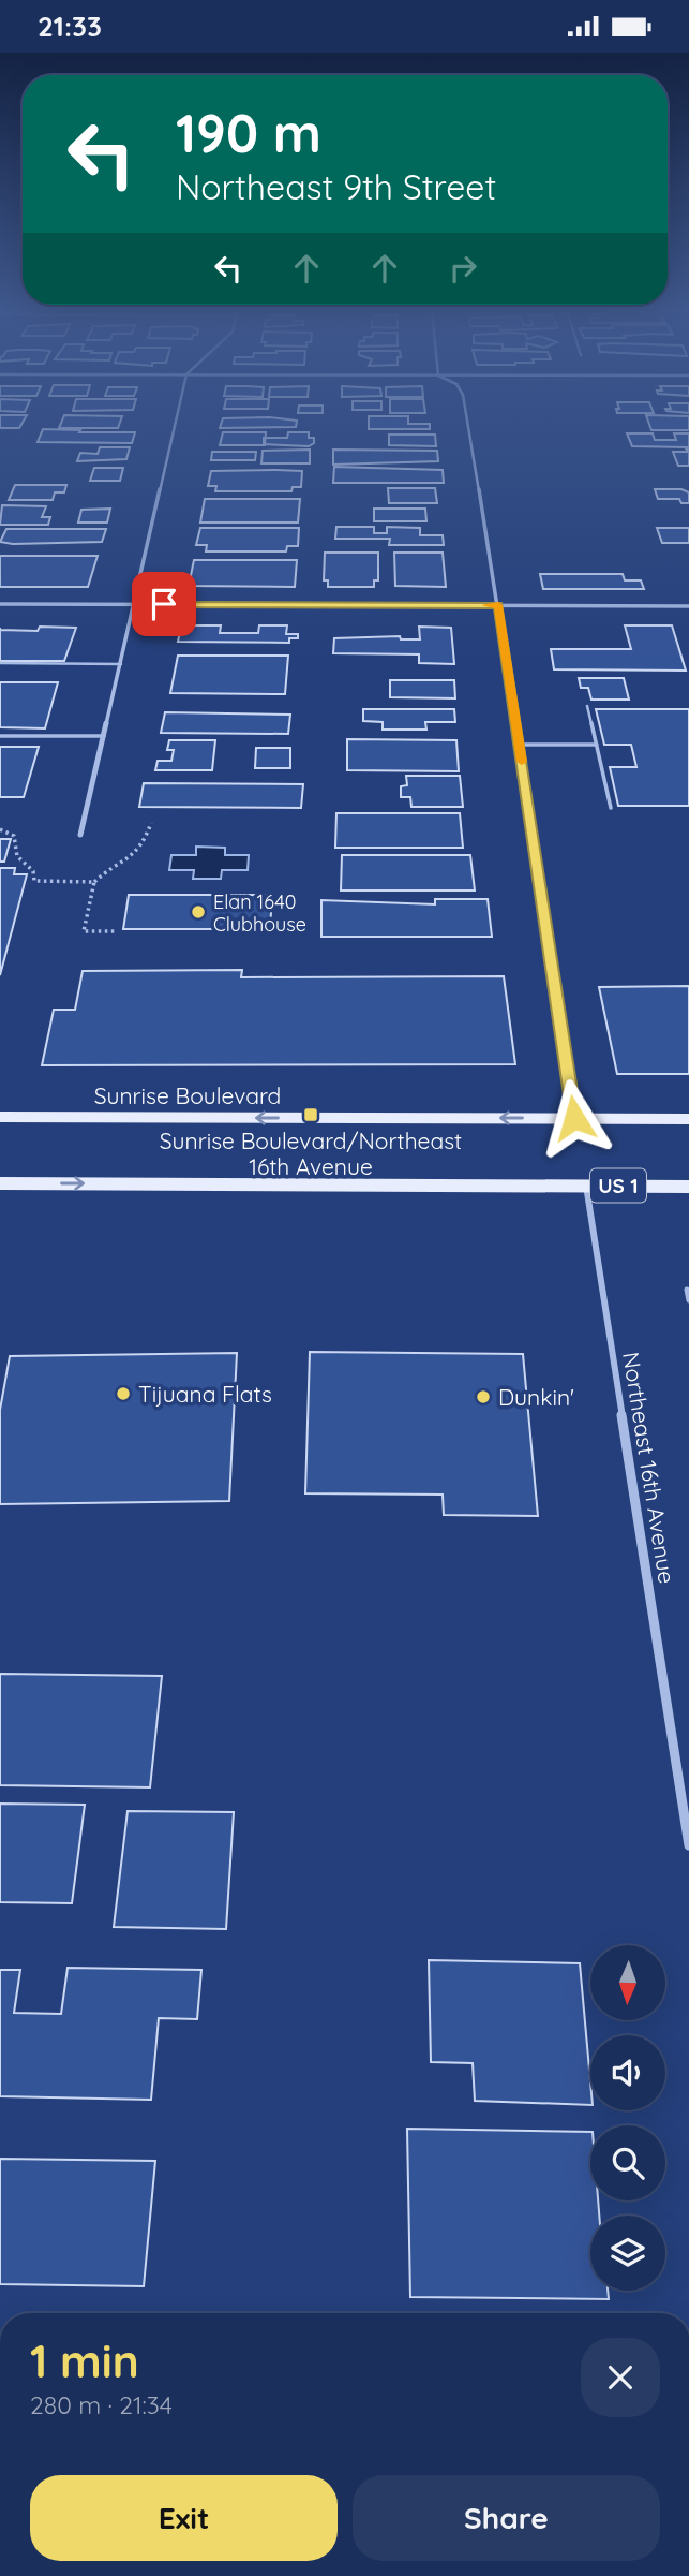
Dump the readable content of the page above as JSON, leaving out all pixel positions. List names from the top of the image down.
{
  "streets": {
    "main road": ["Sunrise Boulevard", "US 1"],
    "street": ["Northeast 16th Avenue"]
  },
  "crossings": [
    ["US 1", "Northeast 16th Avenue"]
  ],
  "places": {
    "other": ["Elan 1640 Clubhouse", "Tijuana Flats", "Dunkin'"],
    "transit": ["Sunrise Boulevard/Northeast 16th Avenue"]
  },
  "north": "bottom",
  "page": {
    "status": "21:33",
    "turn": ["190 m", "Northeast 9th Street"],
    "heading": ["1 min", "280 m · 21:34"],
    "buttons": ["Exit", "Share"]
  }
}
